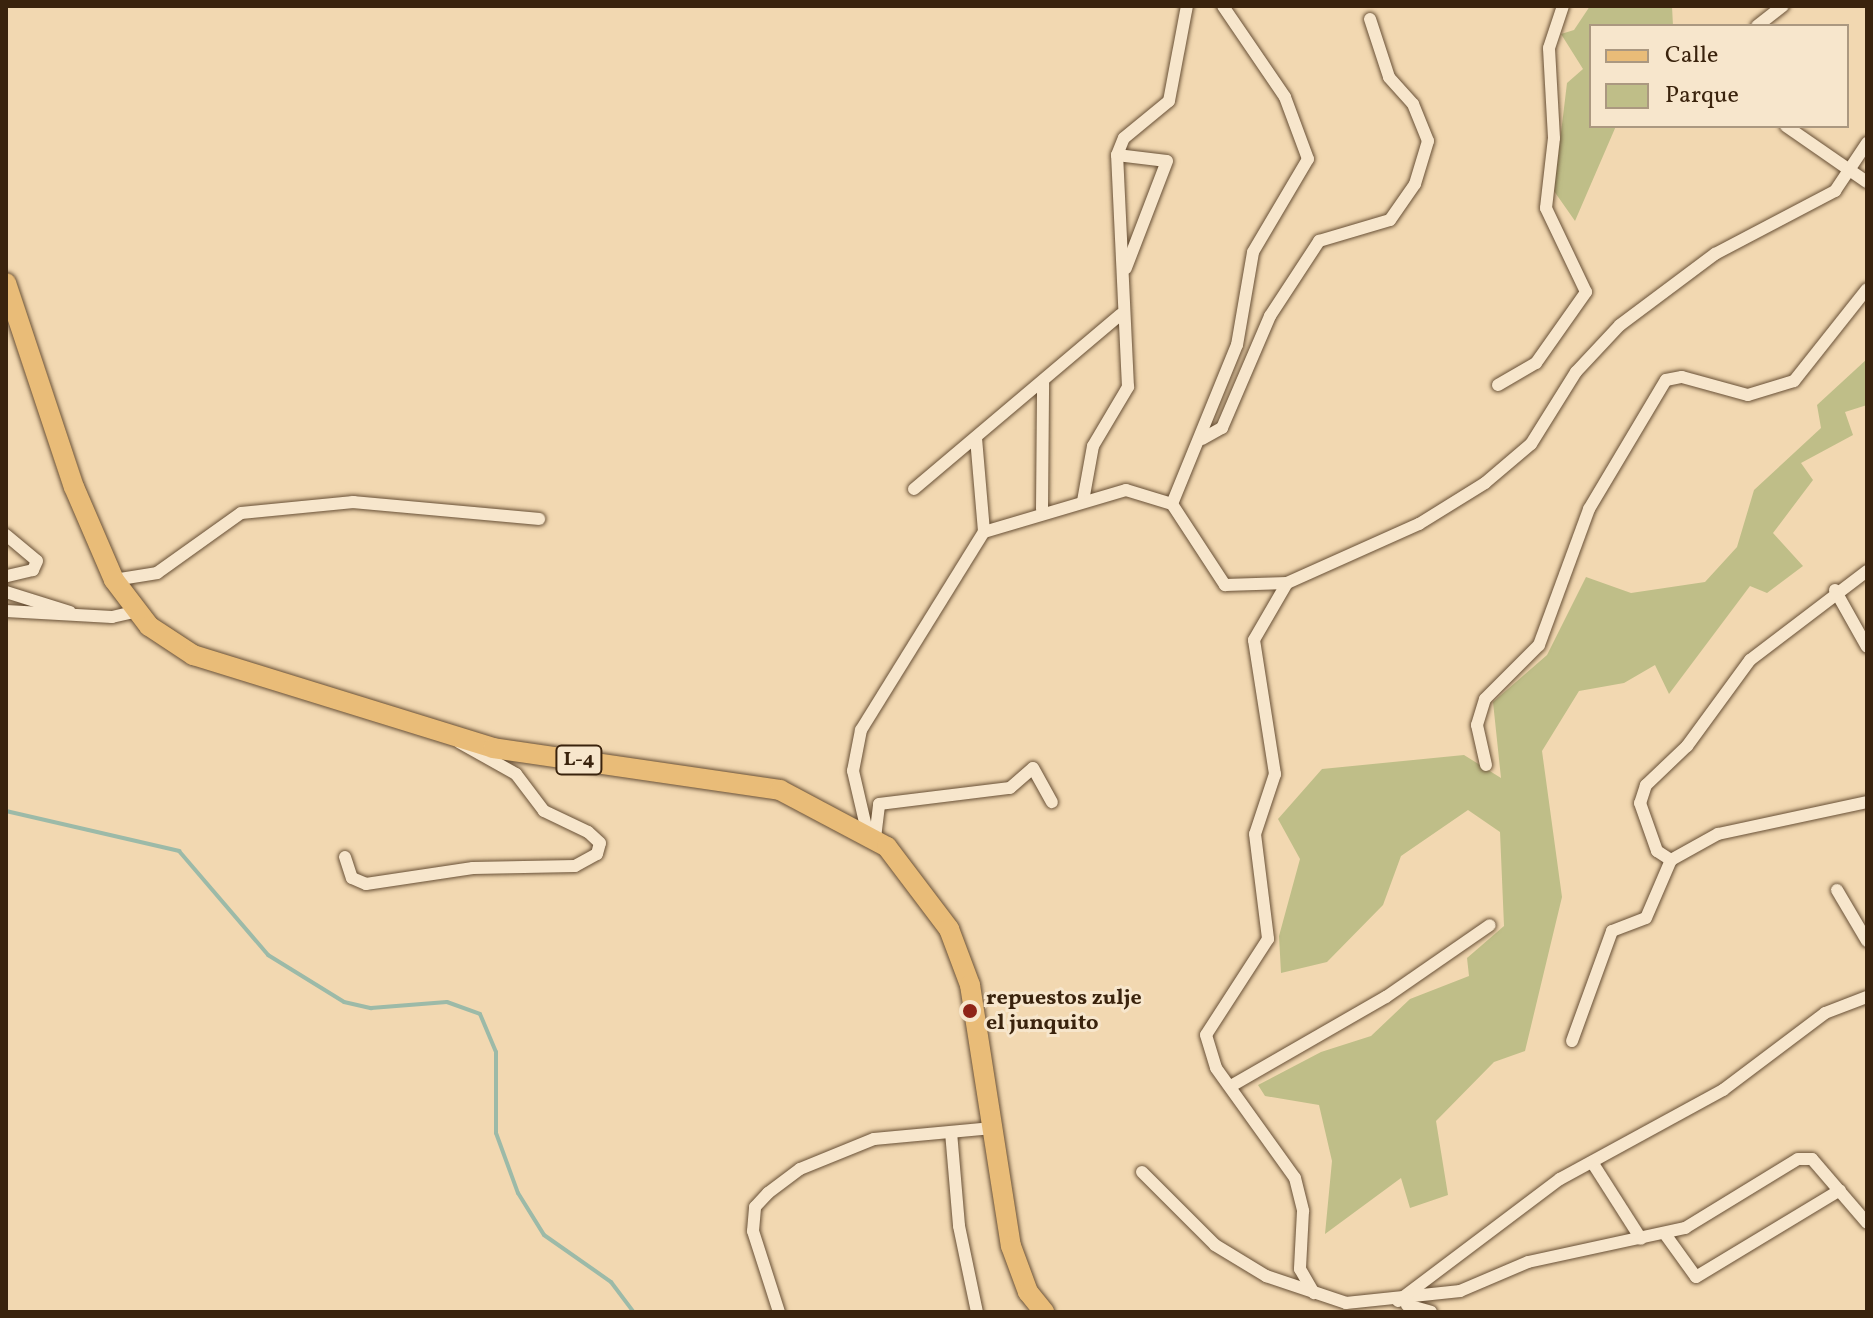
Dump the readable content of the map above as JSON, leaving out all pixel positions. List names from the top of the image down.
{
  "streets": {
    "main road": ["L-4"]
  },
  "places": ["repuestos zulje el junquito"],
  "legend": ["Calle", "Parque"]
}
